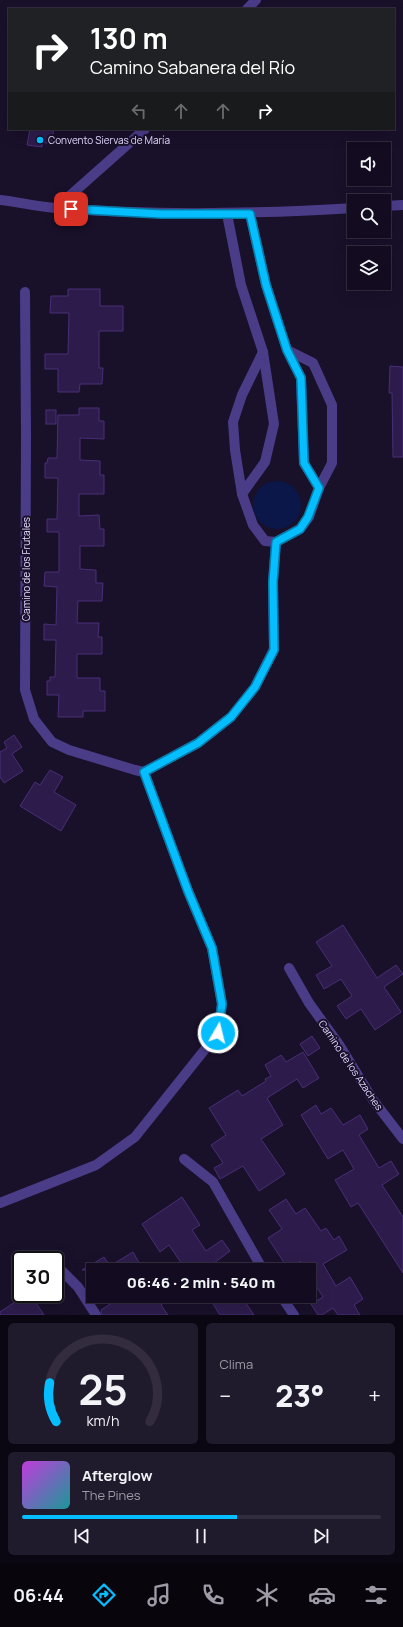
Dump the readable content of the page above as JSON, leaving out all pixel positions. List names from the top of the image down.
{
  "streets": {
    "street": ["Camino de los Frutales", "Camino de los Azaches"]
  },
  "places": ["Convento Siervas de María"],
  "page": {
    "turn": ["130 m", "Camino Sabanera del Río"],
    "limit": "30",
    "trip": "06:46 · 2 min · 540 m",
    "tile": "Clima",
    "heat": ["−", "23°", "+"],
    "song": ["Afterglow", "The Pines"],
    "tabs": "06:44",
    "gauge": ["25", "km/h"]
  }
}
